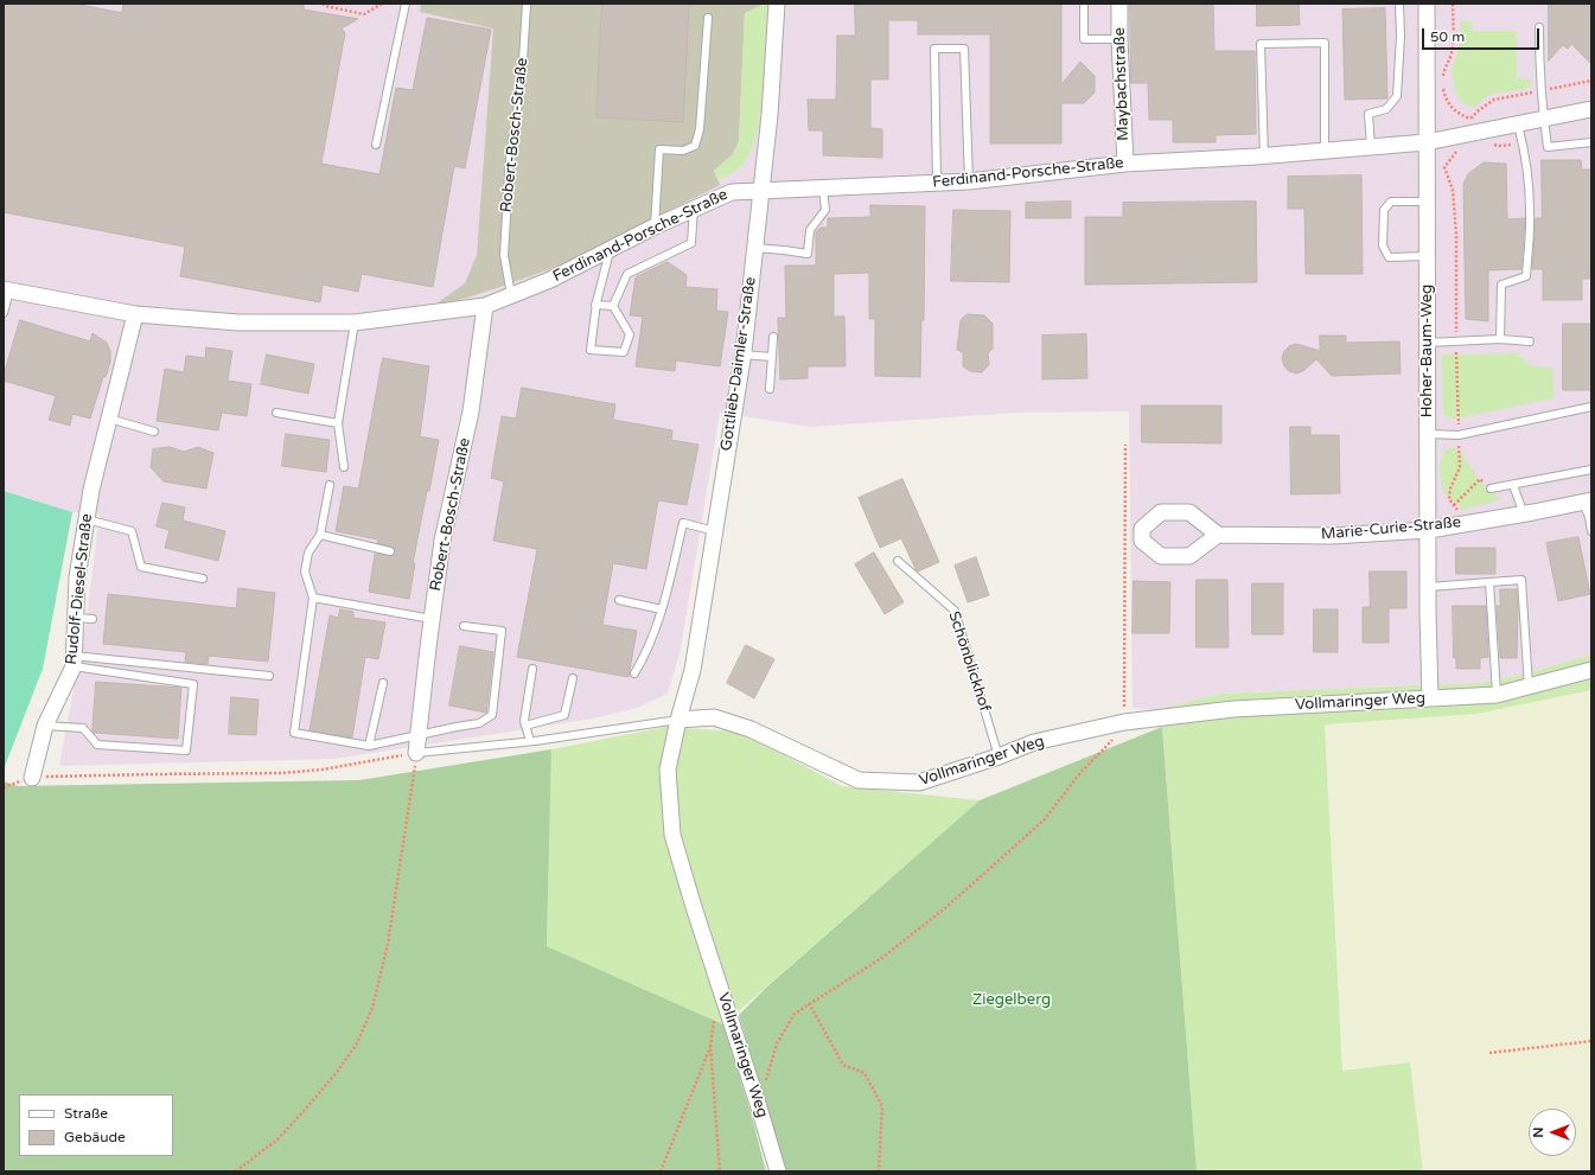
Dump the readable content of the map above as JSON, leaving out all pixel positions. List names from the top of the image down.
{
  "streets": {
    "street": [
      "Maybachstraße",
      "Robert-Bosch-Straße",
      "Ferdinand-Porsche-Straße",
      "Hoher-Baum-Weg",
      "Gottlieb-Daimler-Straße",
      "Marie-Curie-Straße",
      "Rudolf-Diesel-Straße",
      "Vollmaringer Weg"
    ],
    "lane": ["Schönblickhof"]
  },
  "crossings": [
    ["Maybachstraße", "Ferdinand-Porsche-Straße"],
    ["Robert-Bosch-Straße", "Ferdinand-Porsche-Straße"],
    ["Ferdinand-Porsche-Straße", "Hoher-Baum-Weg"],
    ["Ferdinand-Porsche-Straße", "Gottlieb-Daimler-Straße"],
    ["Ferdinand-Porsche-Straße", "Rudolf-Diesel-Straße"],
    ["Hoher-Baum-Weg", "Marie-Curie-Straße"],
    ["Hoher-Baum-Weg", "Vollmaringer Weg"],
    ["Gottlieb-Daimler-Straße", "Vollmaringer Weg"],
    ["Schönblickhof", "Vollmaringer Weg"]
  ],
  "parks": ["Ziegelberg"],
  "legend": ["Straße", "Gebäude"],
  "scale_bar": "50 m",
  "north": "left"
}
